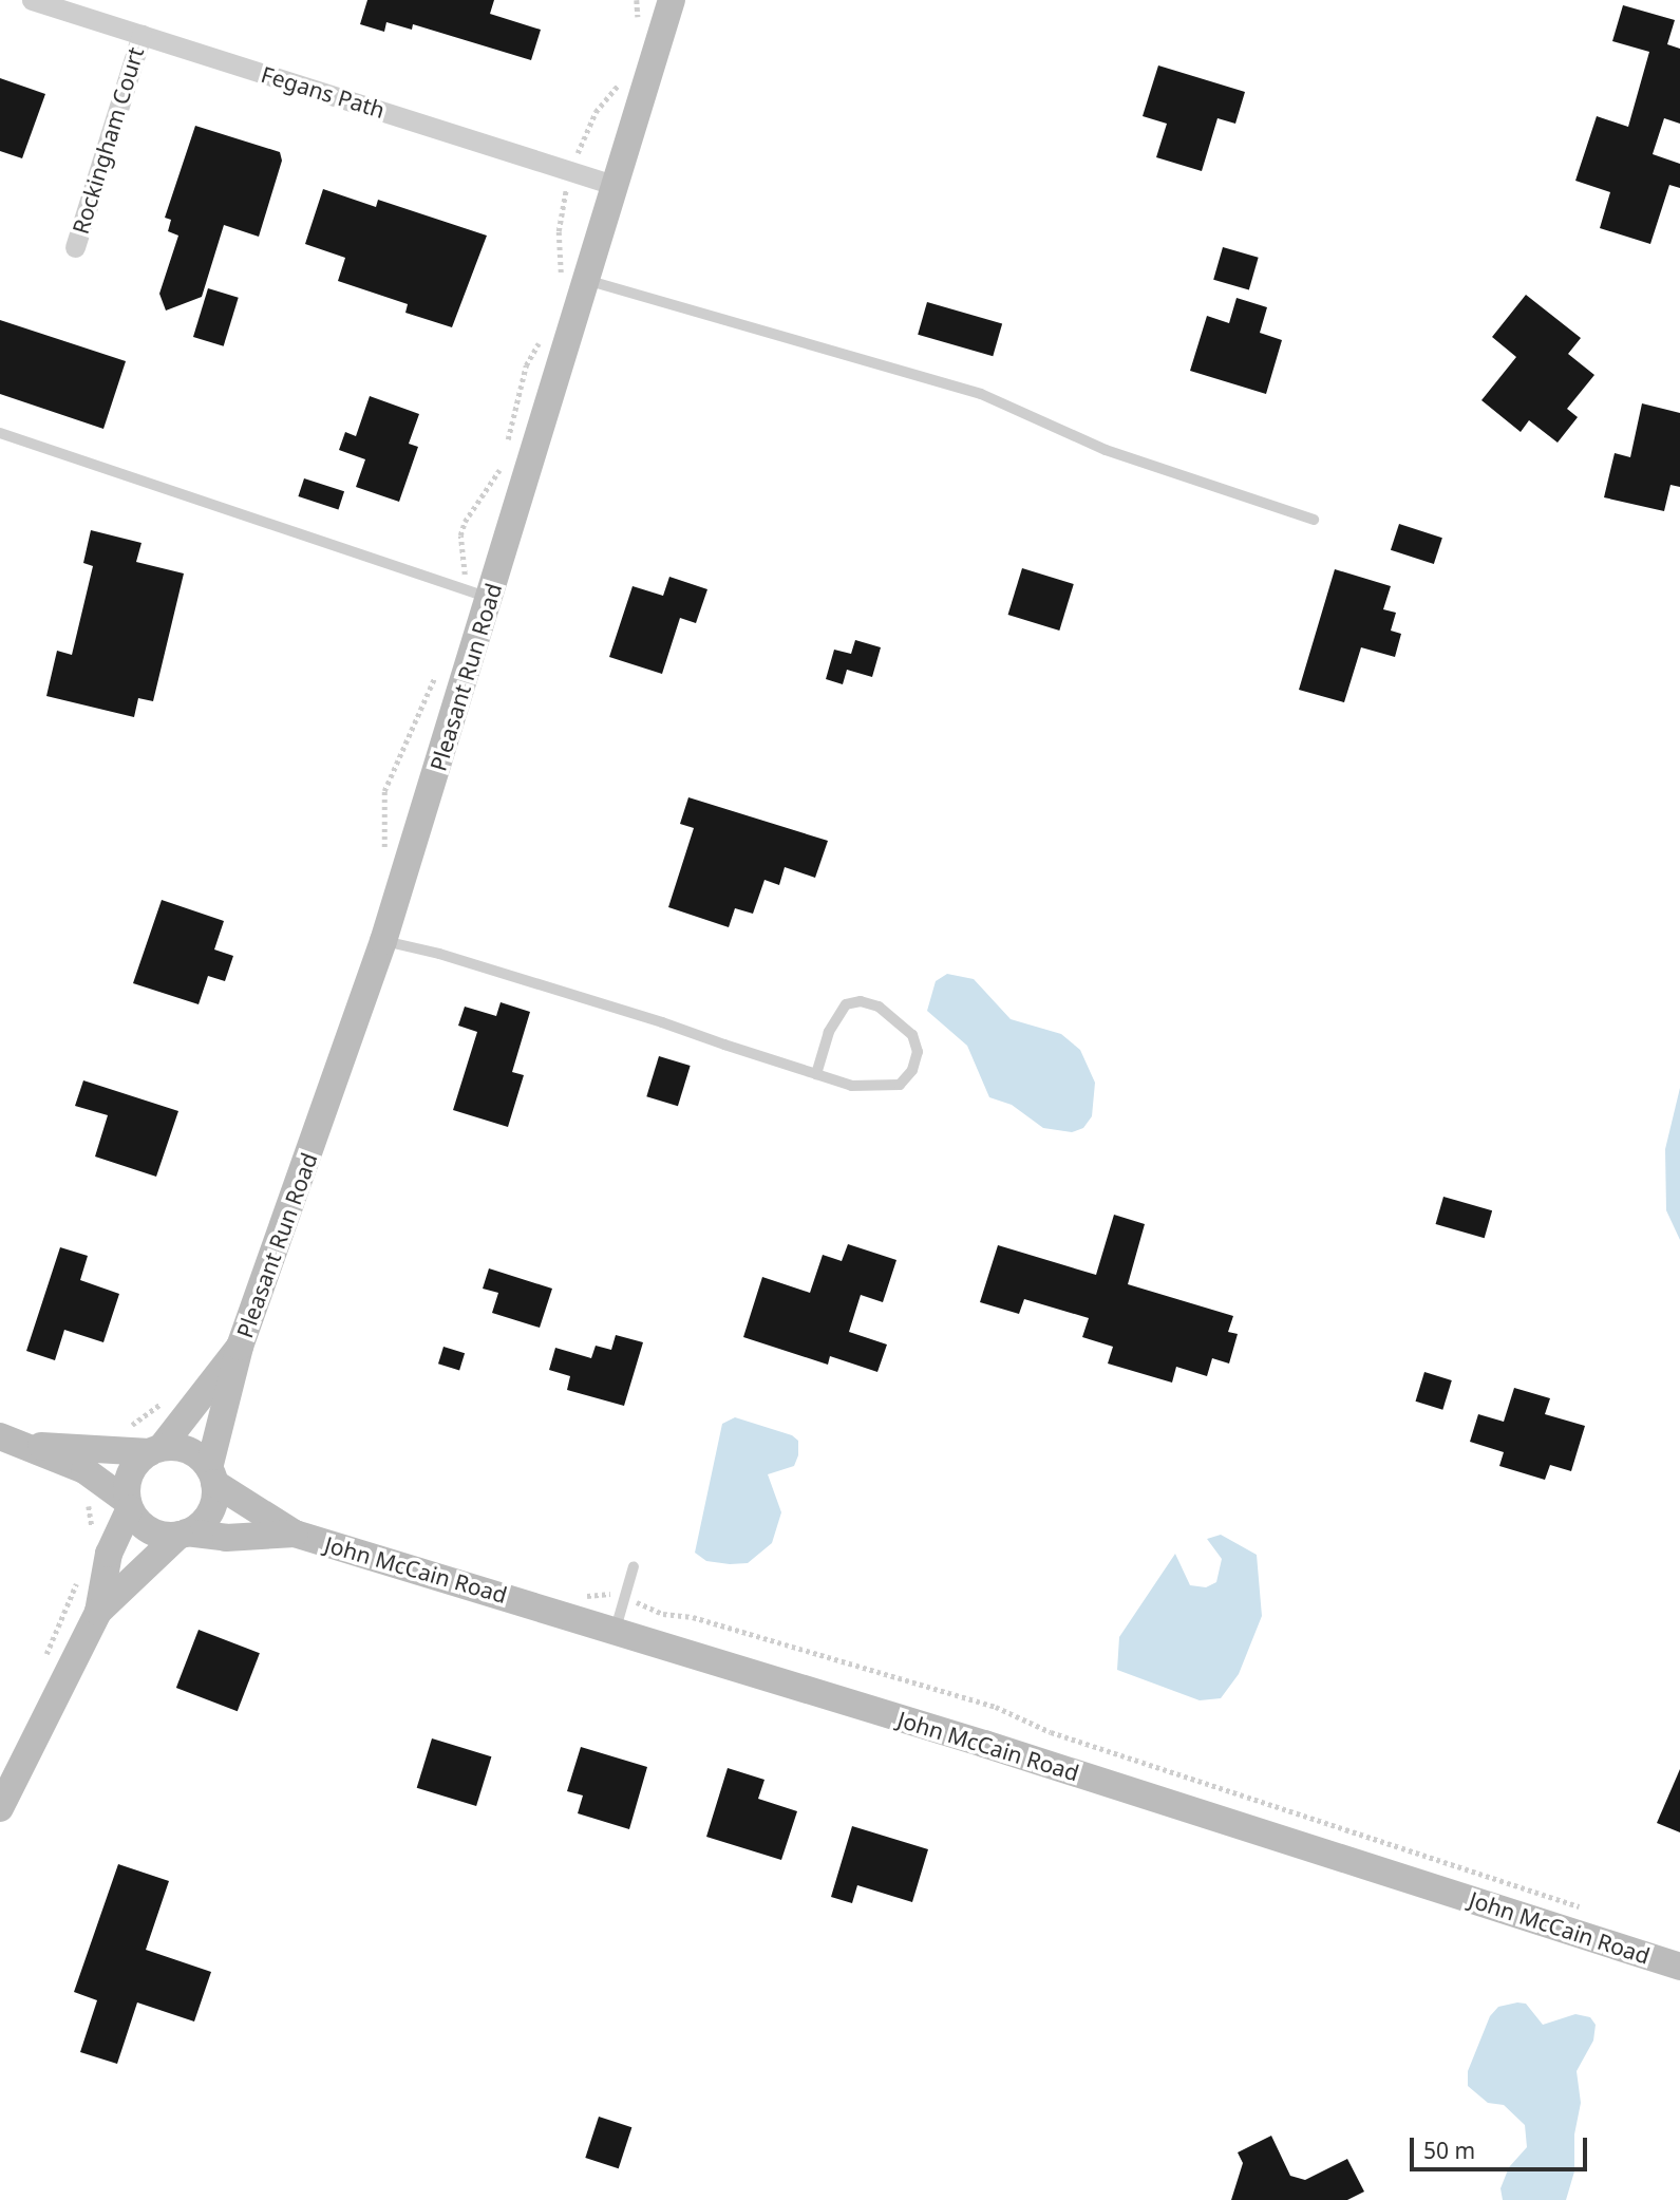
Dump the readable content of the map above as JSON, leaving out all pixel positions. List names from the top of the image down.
{
  "streets": {
    "main road": ["Pleasant Run Road", "John McCain Road"],
    "street": ["Fegans Path", "Rockingham Court"]
  },
  "crossings": [
    ["Fegans Path", "Rockingham Court"],
    ["Fegans Path", "Pleasant Run Road"],
    ["Pleasant Run Road", "John McCain Road"]
  ],
  "scale_bar": "50 m"
}
